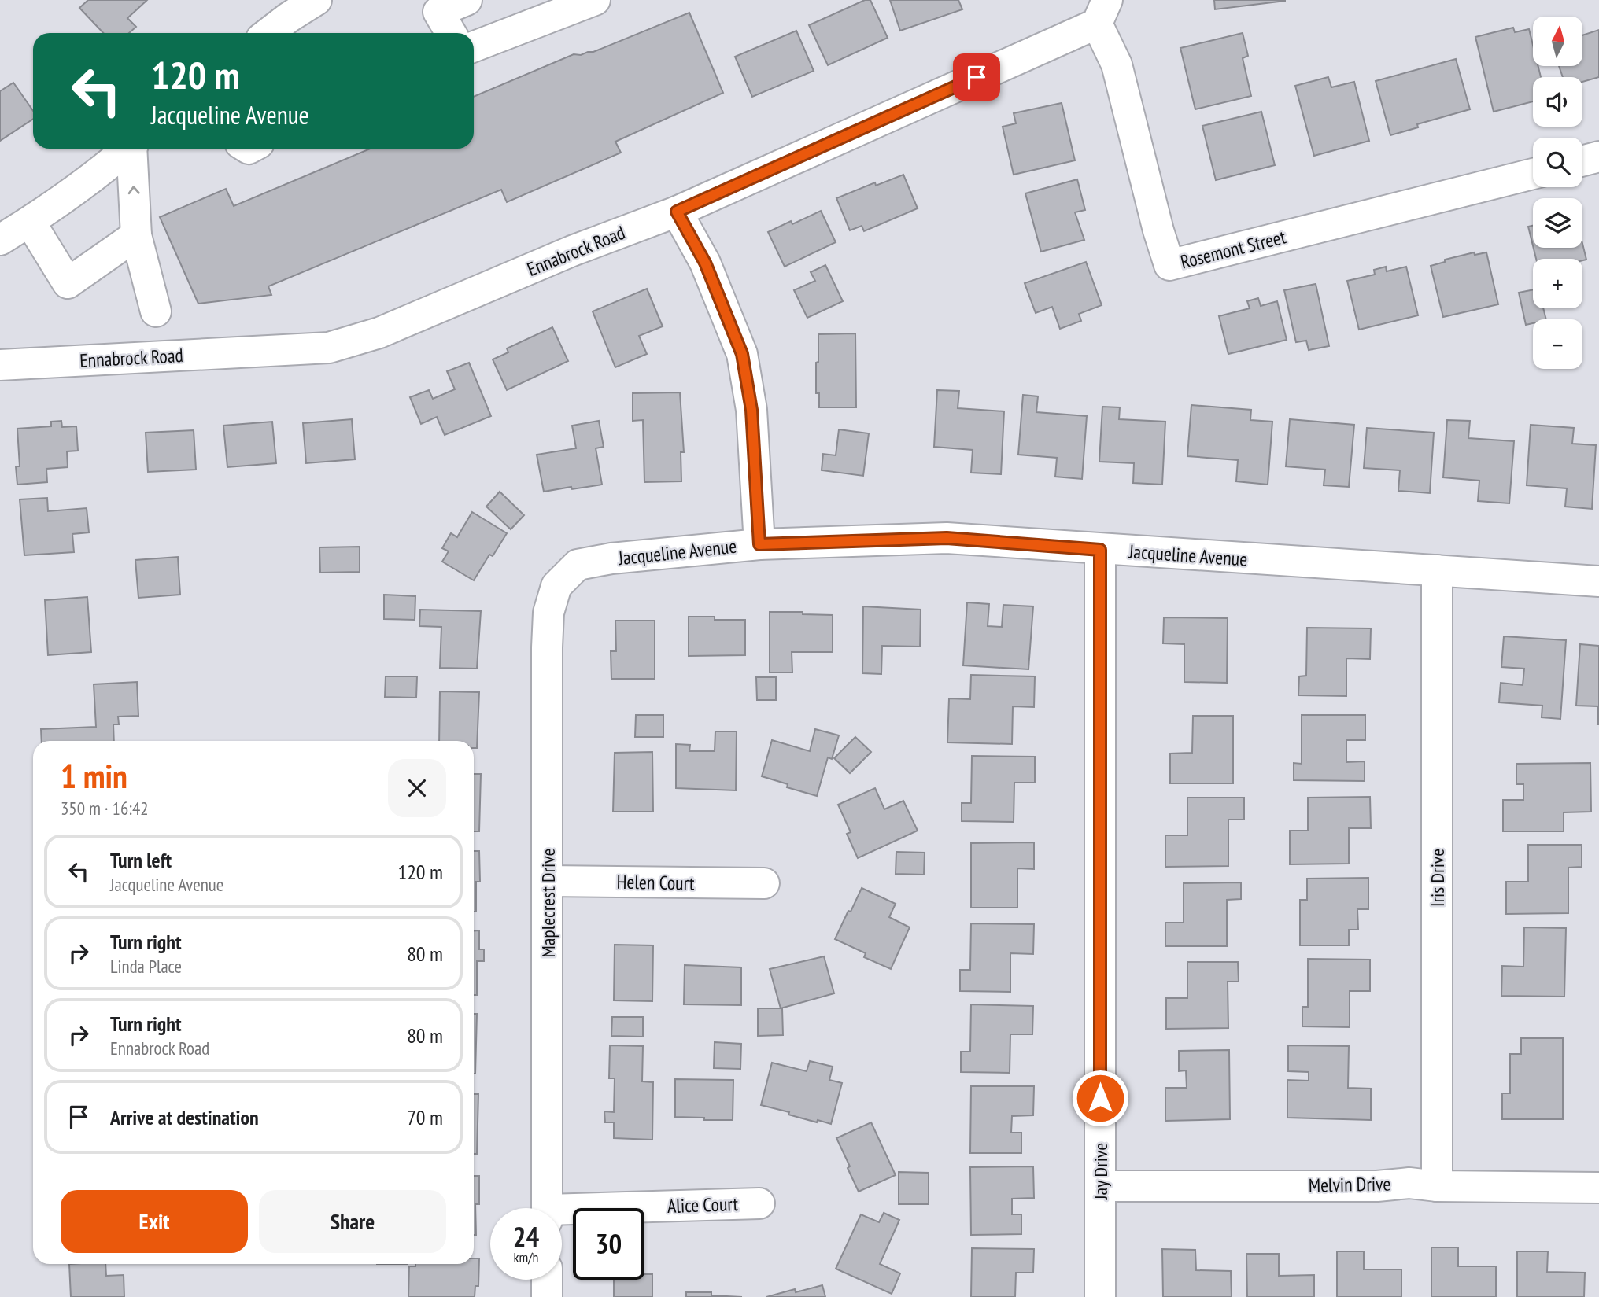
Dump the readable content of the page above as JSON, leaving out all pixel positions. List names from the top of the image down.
{
  "streets": {
    "street": [
      "Rosemont Street",
      "Ennabrock Road",
      "Jacqueline Avenue",
      "Iris Drive",
      "Helen Court",
      "Maplecrest Drive",
      "Jay Drive",
      "Melvin Drive",
      "Alice Court"
    ]
  },
  "crossings": [
    ["Rosemont Street", "Ennabrock Road"],
    ["Jacqueline Avenue", "Iris Drive"],
    ["Jacqueline Avenue", "Maplecrest Drive"],
    ["Jacqueline Avenue", "Jay Drive"],
    ["Iris Drive", "Melvin Drive"],
    ["Helen Court", "Maplecrest Drive"],
    ["Jay Drive", "Melvin Drive"]
  ],
  "north": "top",
  "page": {
    "map_buttons": ["+", "−"],
    "turn": ["120 m", "Jacqueline Avenue"],
    "heading": ["1 min", "350 m · 16:42"],
    "list": [
      {
        "name": "Turn left",
        "note": "Jacqueline Avenue",
        "value": "120 m"
      },
      {
        "name": "Turn right",
        "note": "Linda Place",
        "value": "80 m"
      },
      {
        "name": "Turn right",
        "note": "Ennabrock Road",
        "value": "80 m"
      },
      {
        "name": "Arrive at destination",
        "value": "70 m"
      }
    ],
    "buttons": ["Exit", "Share"],
    "speed": "24 km/h",
    "limit": "30"
  }
}
